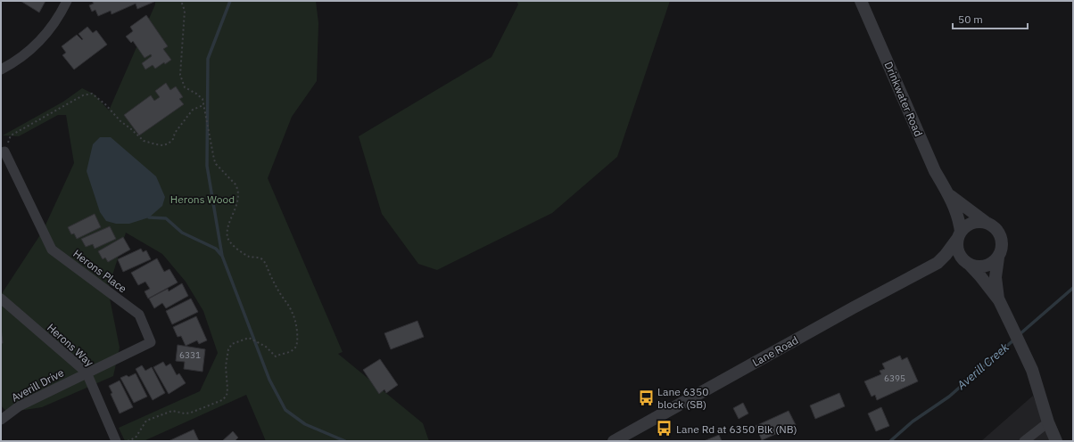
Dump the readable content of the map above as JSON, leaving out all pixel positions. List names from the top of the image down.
{
  "streets": {
    "street": [
      "Drinkwater Road",
      "Herons Place",
      "Herons Way",
      "Lane Road",
      "Averill Drive"
    ]
  },
  "crossings": [
    ["Drinkwater Road", "Lane Road"],
    ["Herons Place", "Herons Way"],
    ["Herons Place", "Averill Drive"],
    ["Herons Way", "Averill Drive"]
  ],
  "water": ["Averill Creek"],
  "parks": ["Herons Wood"],
  "places": {
    "bus stop": ["Lane 6350 block (SB)", "Lane Rd at 6350 Blk (NB)"]
  },
  "house_numbers": ["6331", "6395"],
  "scale_bar": "50 m"
}
